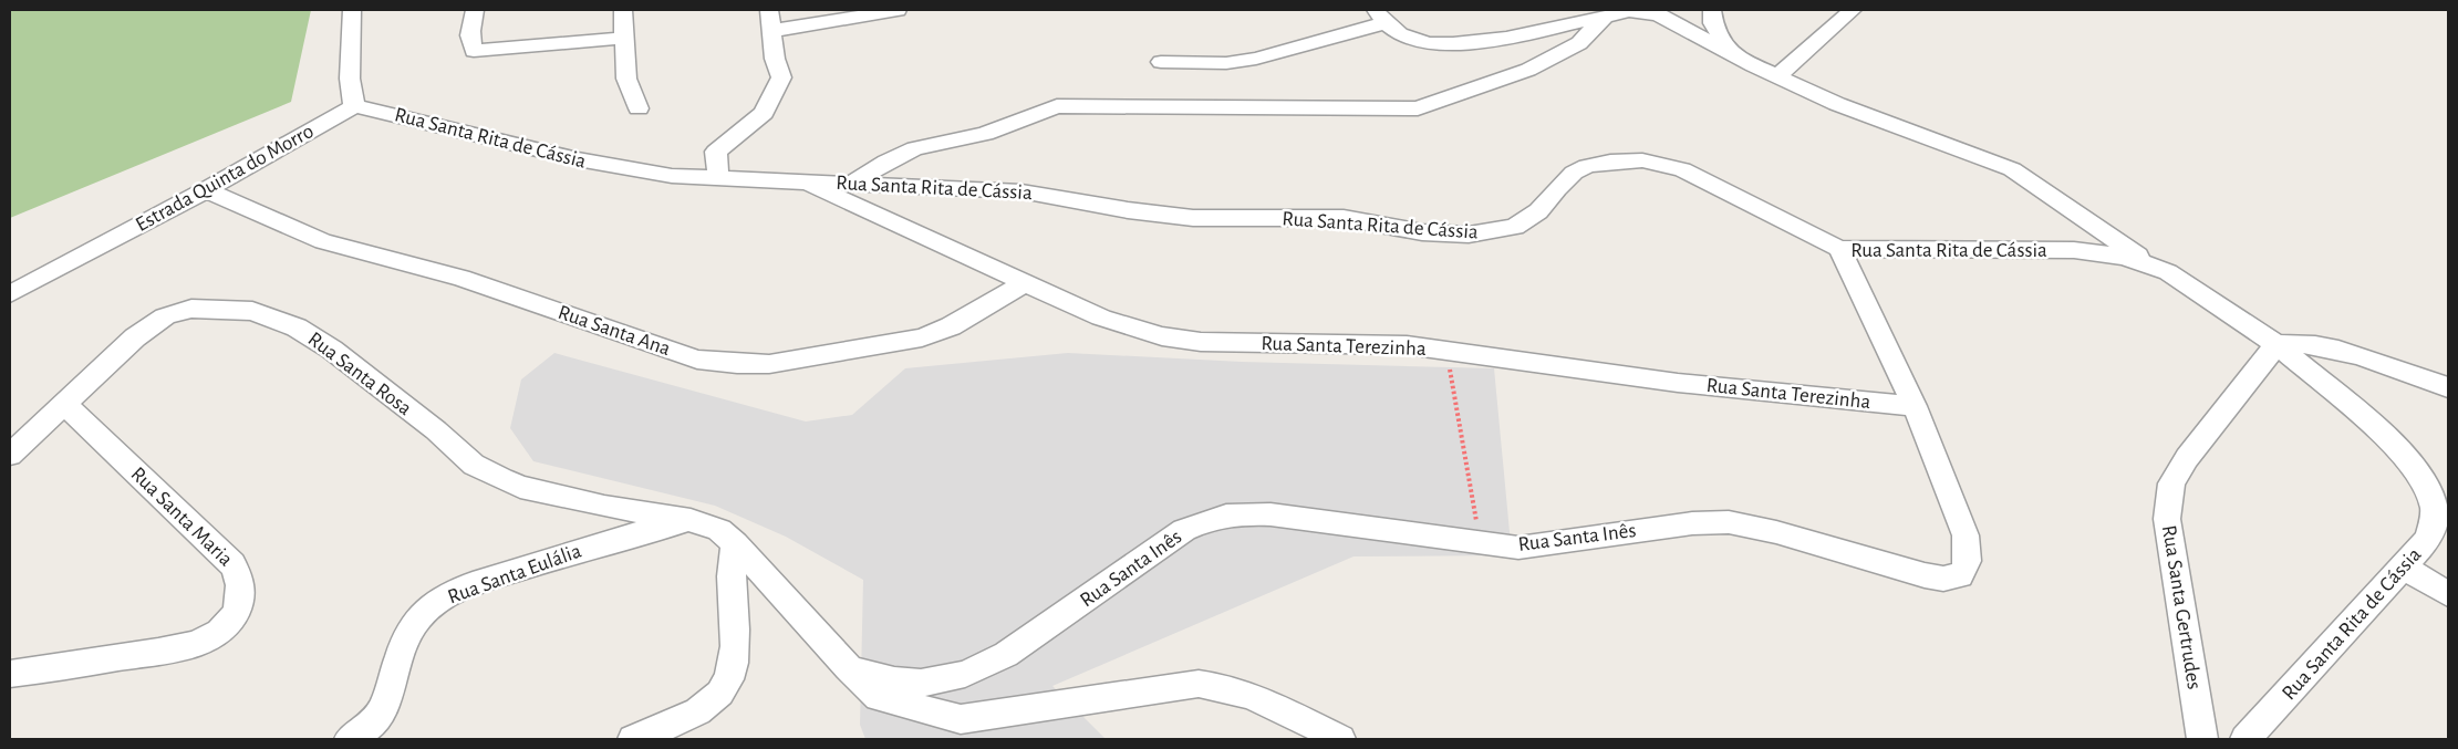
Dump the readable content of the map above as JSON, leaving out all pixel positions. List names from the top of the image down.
{
  "streets": {
    "street": [
      "Rua Santa Rita de Cássia",
      "Estrada Quinta do Morro",
      "Rua Santa Ana",
      "Rua Santa Terezinha",
      "Rua Santa Rosa",
      "Rua Santa Maria",
      "Rua Santa Inês",
      "Rua Santa Eulália",
      "Rua Santa Gertrudes"
    ]
  },
  "crossings": [
    ["Rua Santa Rita de Cássia", "Estrada Quinta do Morro"],
    ["Rua Santa Rita de Cássia", "Rua Santa Terezinha"],
    ["Rua Santa Rita de Cássia", "Rua Santa Inês"],
    ["Rua Santa Rita de Cássia", "Rua Santa Gertrudes"],
    ["Estrada Quinta do Morro", "Rua Santa Ana"],
    ["Rua Santa Ana", "Rua Santa Terezinha"],
    ["Rua Santa Terezinha", "Rua Santa Inês"],
    ["Rua Santa Rosa", "Rua Santa Maria"],
    ["Rua Santa Rosa", "Rua Santa Inês"],
    ["Rua Santa Rosa", "Rua Santa Eulália"]
  ]
}
